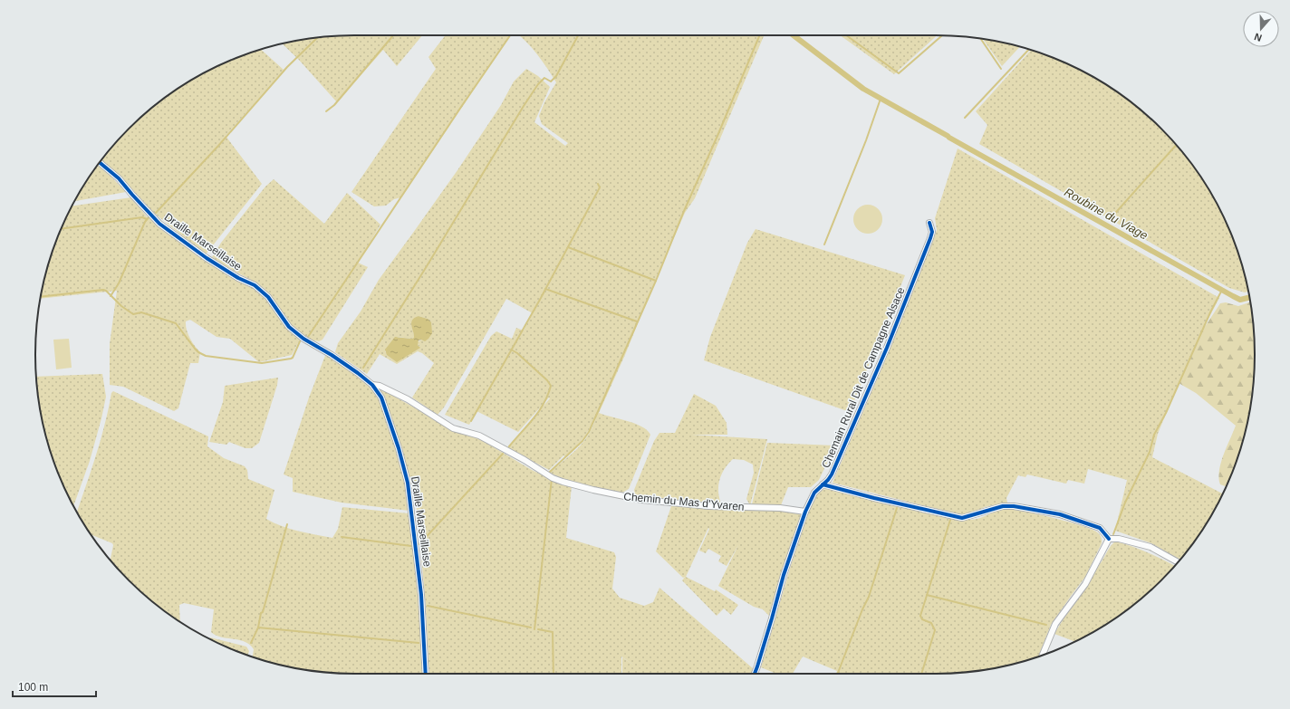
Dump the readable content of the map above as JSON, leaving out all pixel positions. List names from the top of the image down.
{
  "streets": {
    "street": ["Draille Marseillaise", "Chemain Rural Dit de Campagne Alsace", "Chemin du Mas d'Yvaren"]
  },
  "crossings": [
    ["Draille Marseillaise", "Chemin du Mas d'Yvaren"],
    ["Chemain Rural Dit de Campagne Alsace", "Chemin du Mas d'Yvaren"]
  ],
  "water": ["Roubine du Viage"],
  "scale_bar": "100 m",
  "north": "bottom"
}
